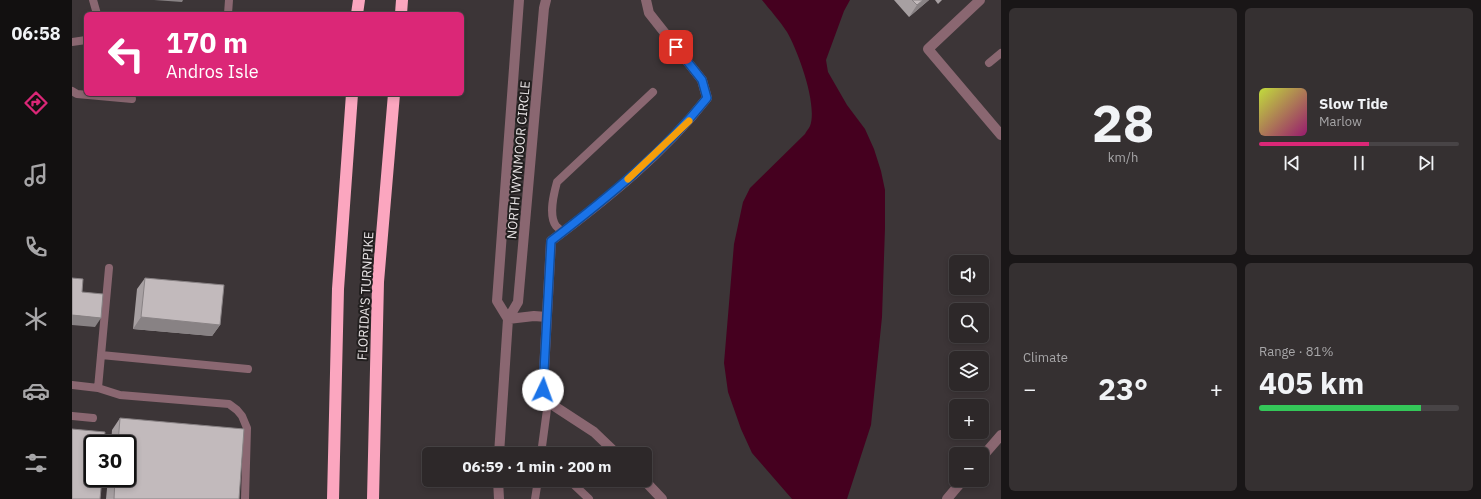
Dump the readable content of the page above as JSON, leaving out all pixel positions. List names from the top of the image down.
{
  "streets": {
    "highway": ["FLORIDA'S TURNPIKE"],
    "street": ["NORTH WYNMOOR CIRCLE"]
  },
  "page": {
    "tabs": "06:58",
    "tile": [
      ["28", "km/h"],
      "Climate",
      ["Range · 81%", "405 km"]
    ],
    "turn": ["170 m", "Andros Isle"],
    "song": ["Slow Tide", "Marlow"],
    "map_buttons": ["+", "−"],
    "heat": ["−", "23°", "+"],
    "limit": "30",
    "trip": "06:59 · 1 min · 200 m"
  }
}
